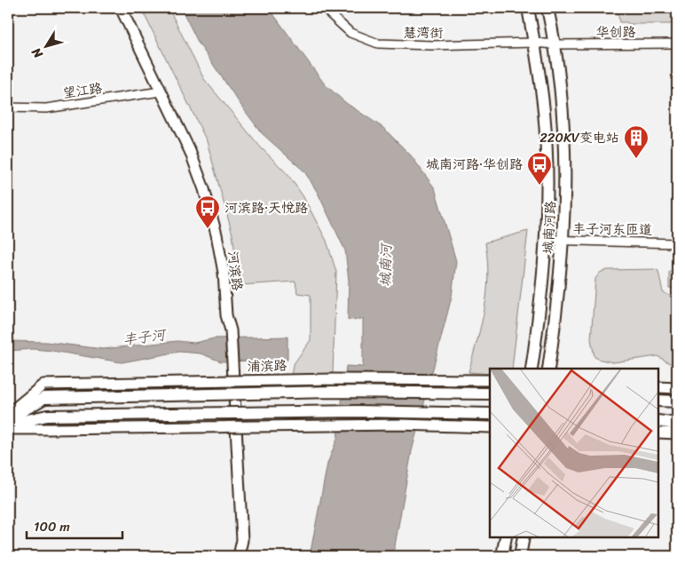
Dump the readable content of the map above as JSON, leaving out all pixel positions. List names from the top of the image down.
{
  "streets": {
    "main road": ["城南河路", "浦滨路"],
    "street": [
      "华创路",
      "慧湾街",
      "望江路",
      "丰子河东匝道",
      "河滨路"
    ]
  },
  "crossings": [
    ["华创路", "慧湾街"],
    ["华创路", "城南河路"],
    ["慧湾街", "城南河路"],
    ["望江路", "河滨路"],
    ["城南河路", "丰子河东匝道"]
  ],
  "water": ["城南河", "丰子河"],
  "places": {
    "building": ["220KV变电站"],
    "bus stop": ["城南河路·华创路", "河滨路·天悦路"]
  },
  "scale_bar": "100 m",
  "north": "bottom left"
}
